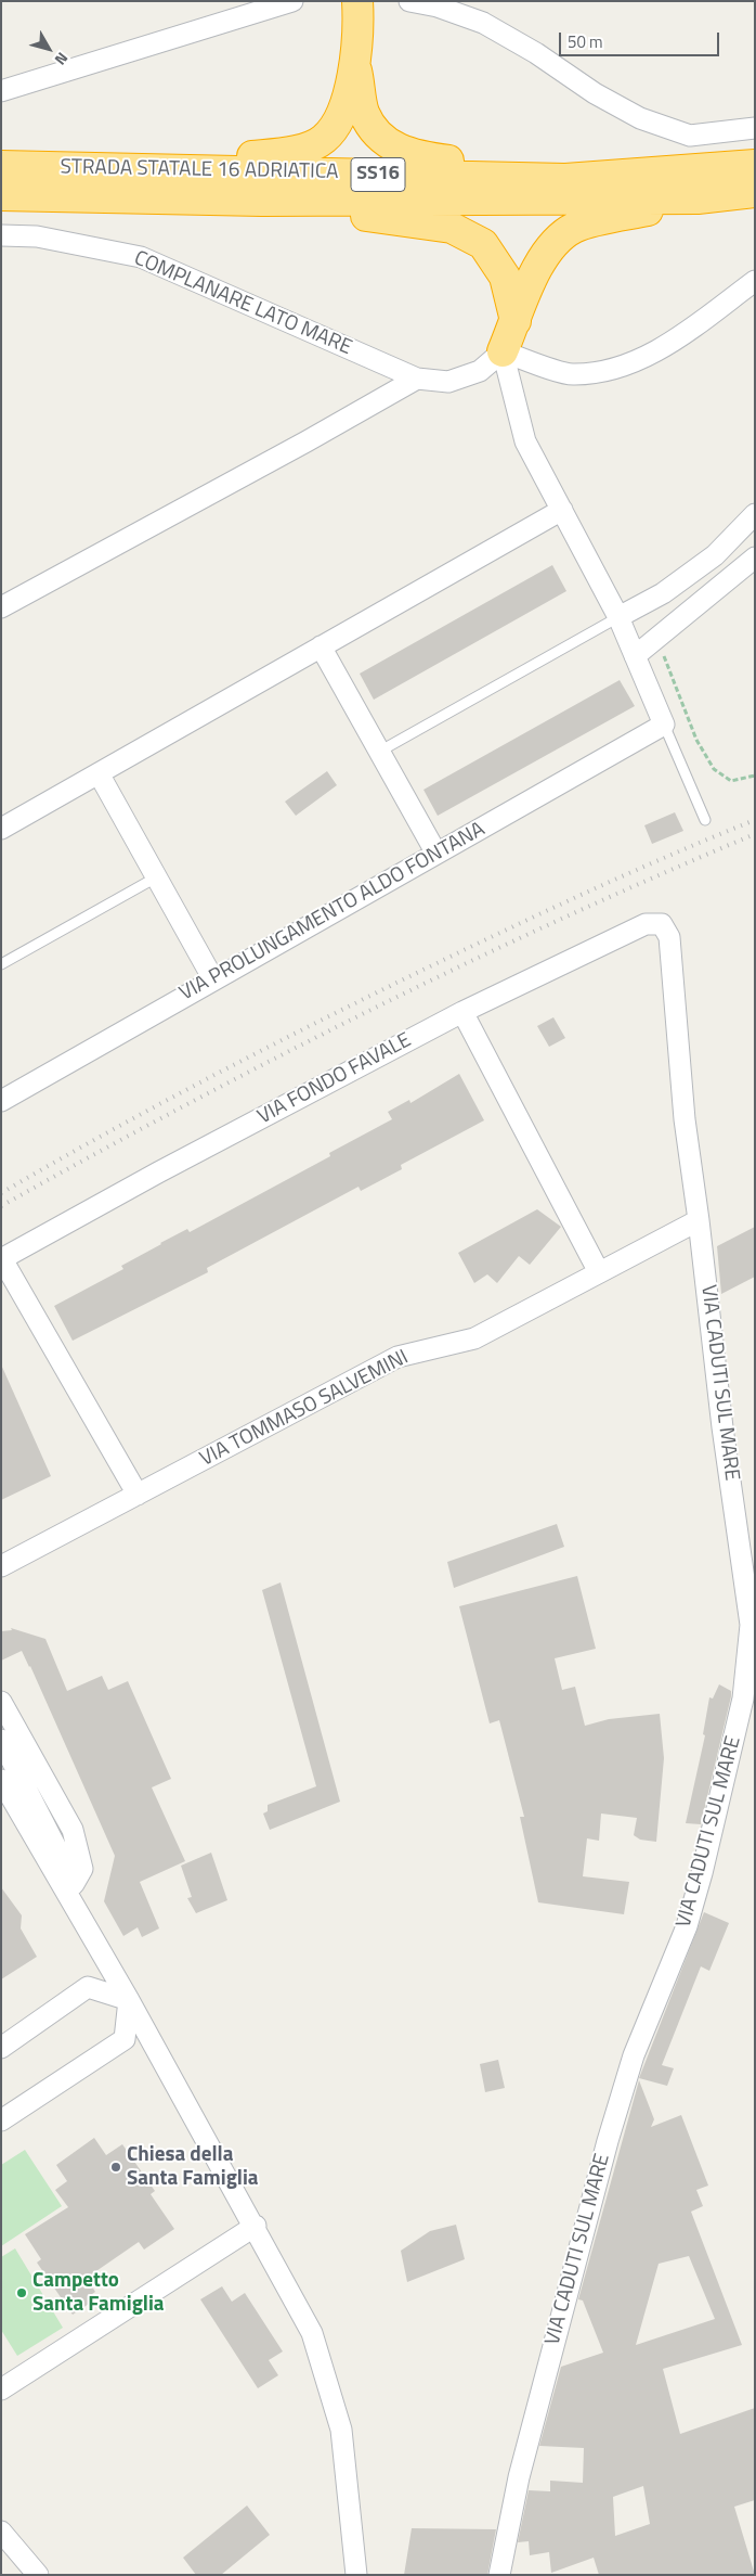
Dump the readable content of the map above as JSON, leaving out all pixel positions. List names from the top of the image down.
{
  "streets": {
    "highway": ["STRADA STATALE 16 ADRIATICA", "SS16"],
    "street": [
      "COMPLANARE LATO MARE",
      "VIA PROLUNGAMENTO ALDO FONTANA",
      "VIA FONDO FAVALE",
      "VIA CADUTI SUL MARE",
      "VIA TOMMASO SALVEMINI"
    ]
  },
  "crossings": [
    ["STRADA STATALE 16 ADRIATICA", "SS16"],
    ["SS16", "COMPLANARE LATO MARE"],
    ["VIA FONDO FAVALE", "VIA CADUTI SUL MARE"],
    ["VIA CADUTI SUL MARE", "VIA TOMMASO SALVEMINI"]
  ],
  "places": ["Chiesa della Santa Famiglia", "Campetto Santa Famiglia"],
  "scale_bar": "50 m",
  "north": "bottom right"
}
